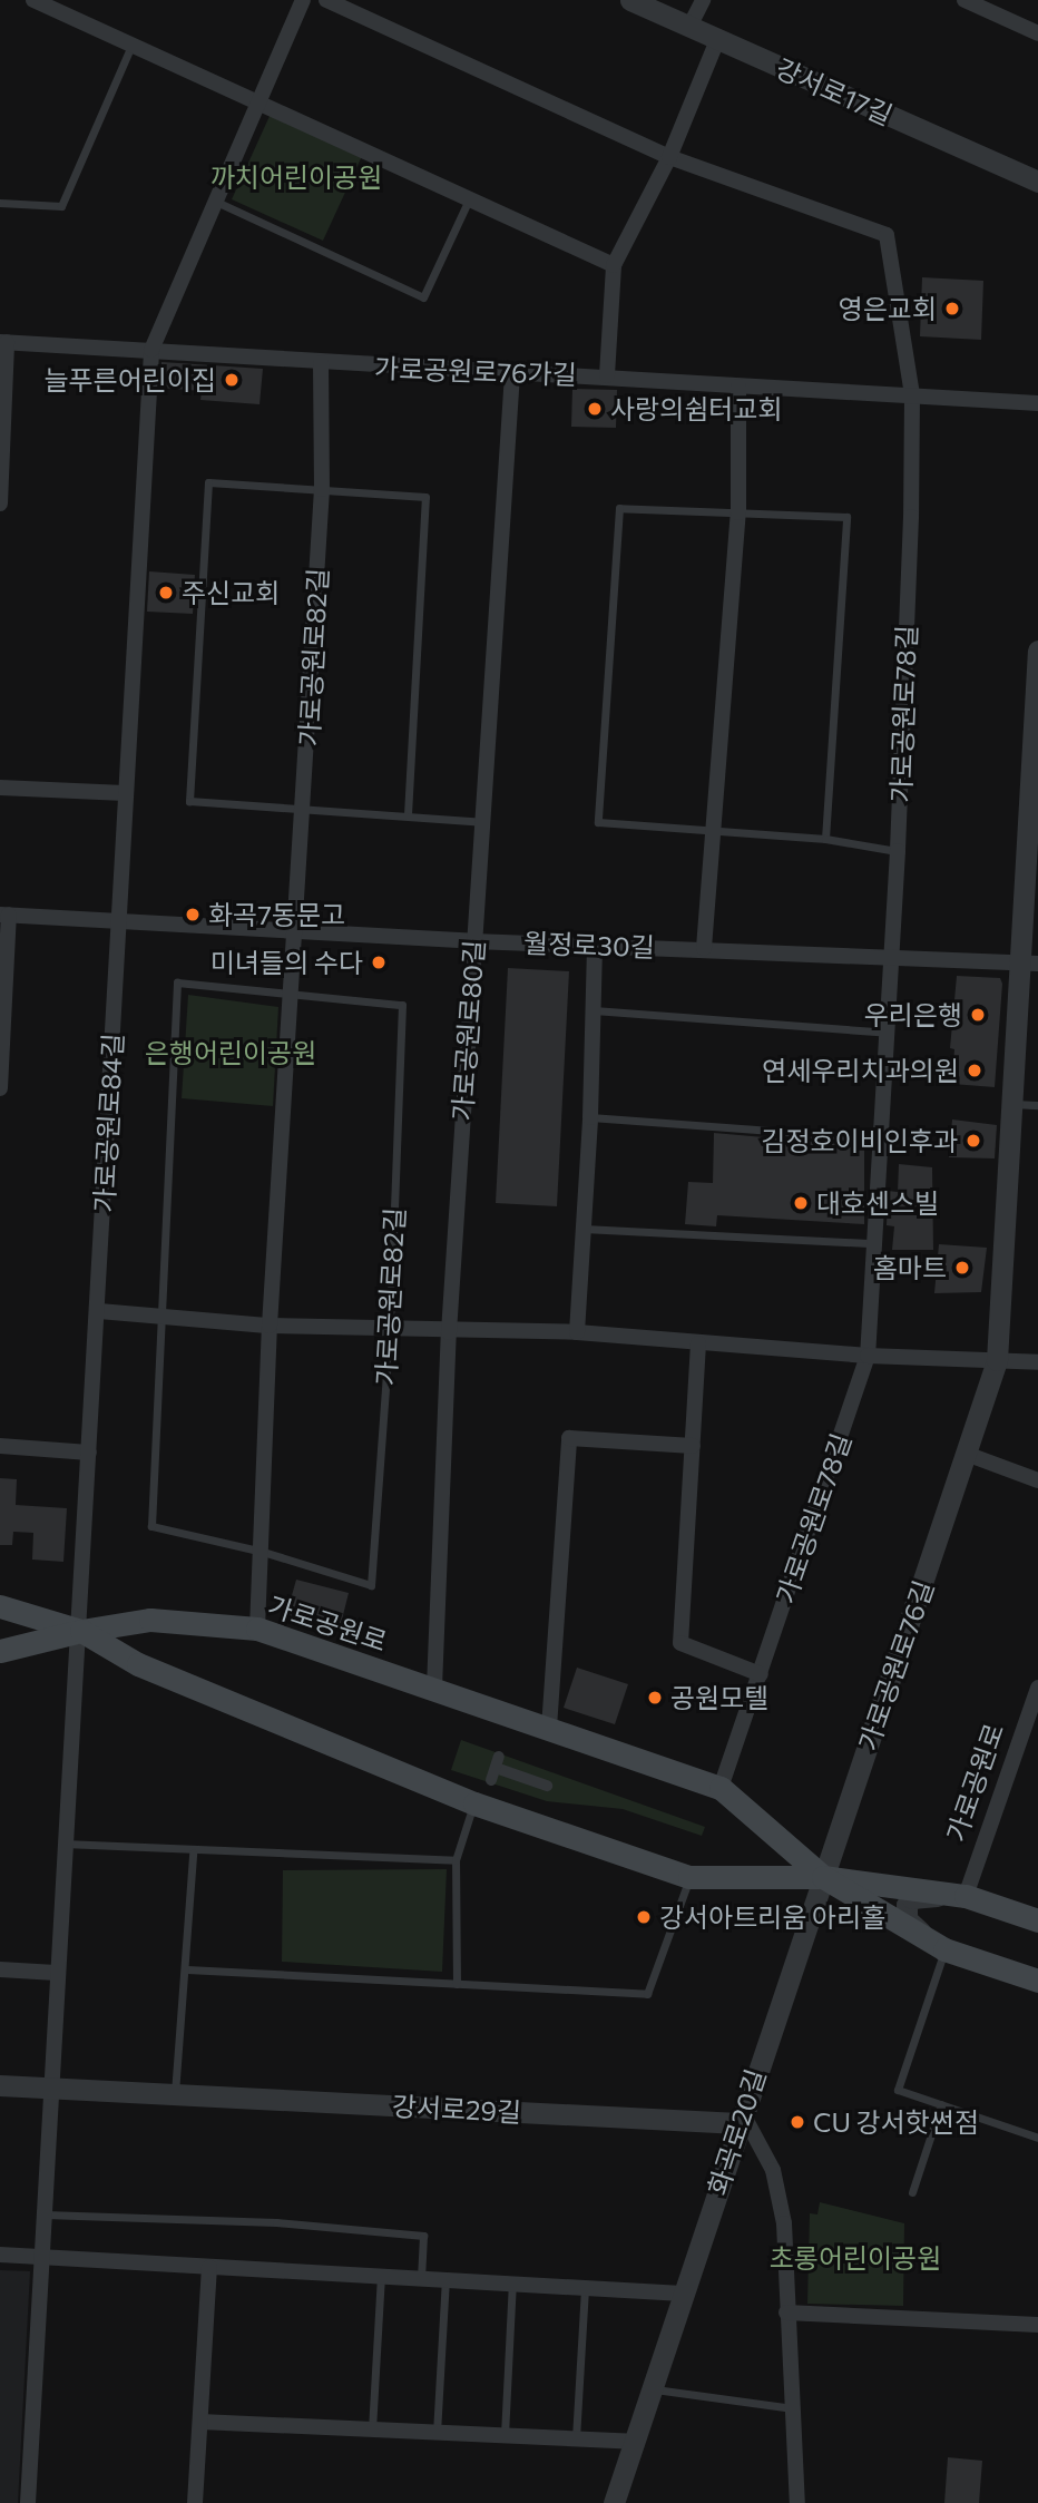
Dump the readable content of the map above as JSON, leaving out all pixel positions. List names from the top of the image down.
{
  "streets": {
    "main road": ["가로공원로"],
    "street": [
      "강서로17길",
      "가로공원로76가길",
      "가로공원로82길",
      "가로공원로78길",
      "월정로30길",
      "가로공원로80길",
      "가로공원로84길",
      "가로공원로76길",
      "강서로29길",
      "화곡로20길"
    ]
  },
  "crossings": [
    ["가로공원로76가길", "가로공원로82길"],
    ["가로공원로76가길", "가로공원로78길"],
    ["가로공원로76가길", "가로공원로80길"],
    ["가로공원로76가길", "가로공원로84길"],
    ["가로공원로82길", "월정로30길"],
    ["가로공원로82길", "가로공원로"],
    ["가로공원로78길", "월정로30길"],
    ["가로공원로78길", "가로공원로"],
    ["월정로30길", "가로공원로80길"],
    ["월정로30길", "가로공원로84길"],
    ["월정로30길", "가로공원로76길"],
    ["가로공원로80길", "가로공원로"],
    ["가로공원로84길", "가로공원로"],
    ["가로공원로84길", "강서로29길"],
    ["가로공원로", "가로공원로76길"],
    ["가로공원로", "화곡로20길"],
    ["가로공원로76길", "화곡로20길"],
    ["강서로29길", "화곡로20길"]
  ],
  "parks": ["까치어린이공원", "은행어린이공원", "초롱어린이공원"],
  "places": [
    "영은교회",
    "늘푸른어린이집",
    "사랑의쉼터교회",
    "주신교회",
    "화곡7동문고",
    "미녀들의 수다",
    "우리은행",
    "연세우리치과의원",
    "김정호이비인후과",
    "대호센스빌",
    "홈마트",
    "공원모텔",
    "강서아트리움 아리홀",
    "CU 강서핫썬점"
  ]
}
